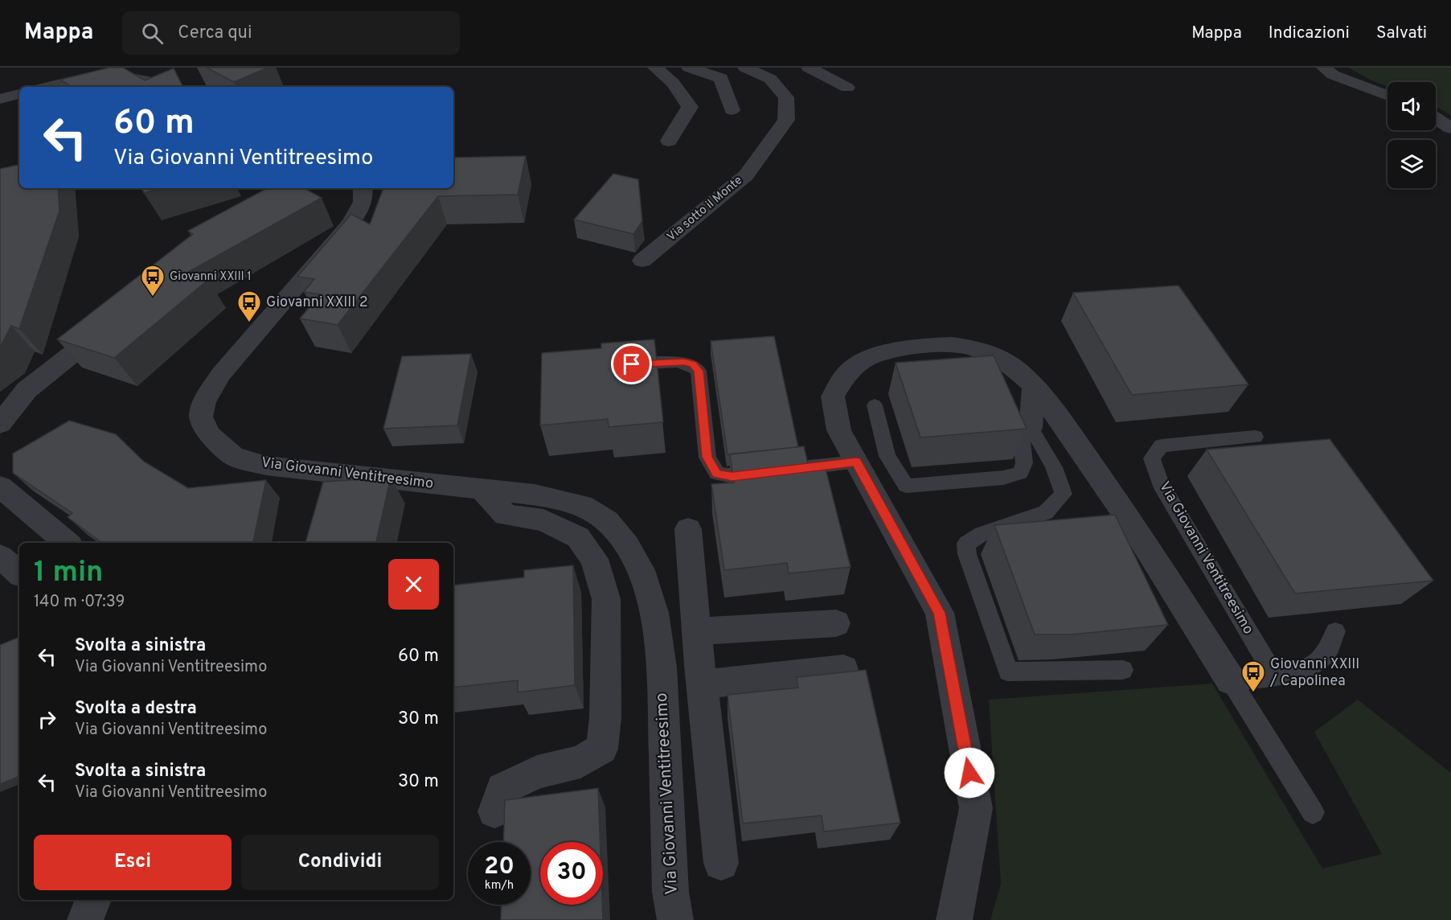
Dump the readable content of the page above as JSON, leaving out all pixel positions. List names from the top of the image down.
{
  "streets": {
    "street": ["Via sotto il Monte", "Via Giovanni Ventitreesimo"]
  },
  "places": {
    "bus stop": ["Giovanni XXIII 1", "Giovanni XXIII 2", "Giovanni XXIII / Capolinea"]
  },
  "page": {
    "header": "Mappa",
    "search": "Cerca qui",
    "nav": ["Mappa", "Indicazioni", "Salvati"],
    "turn": ["60 m", "Via Giovanni Ventitreesimo"],
    "heading": ["1 min", "140 m · 07:39"],
    "list": [
      {
        "name": "Svolta a sinistra",
        "note": "Via Giovanni Ventitreesimo",
        "value": "60 m"
      },
      {
        "name": "Svolta a destra",
        "note": "Via Giovanni Ventitreesimo",
        "value": "30 m"
      },
      {
        "name": "Svolta a sinistra",
        "note": "Via Giovanni Ventitreesimo",
        "value": "30 m"
      }
    ],
    "buttons": ["Esci", "Condividi"],
    "speed": "20 km/h",
    "limit": "30"
  }
}
